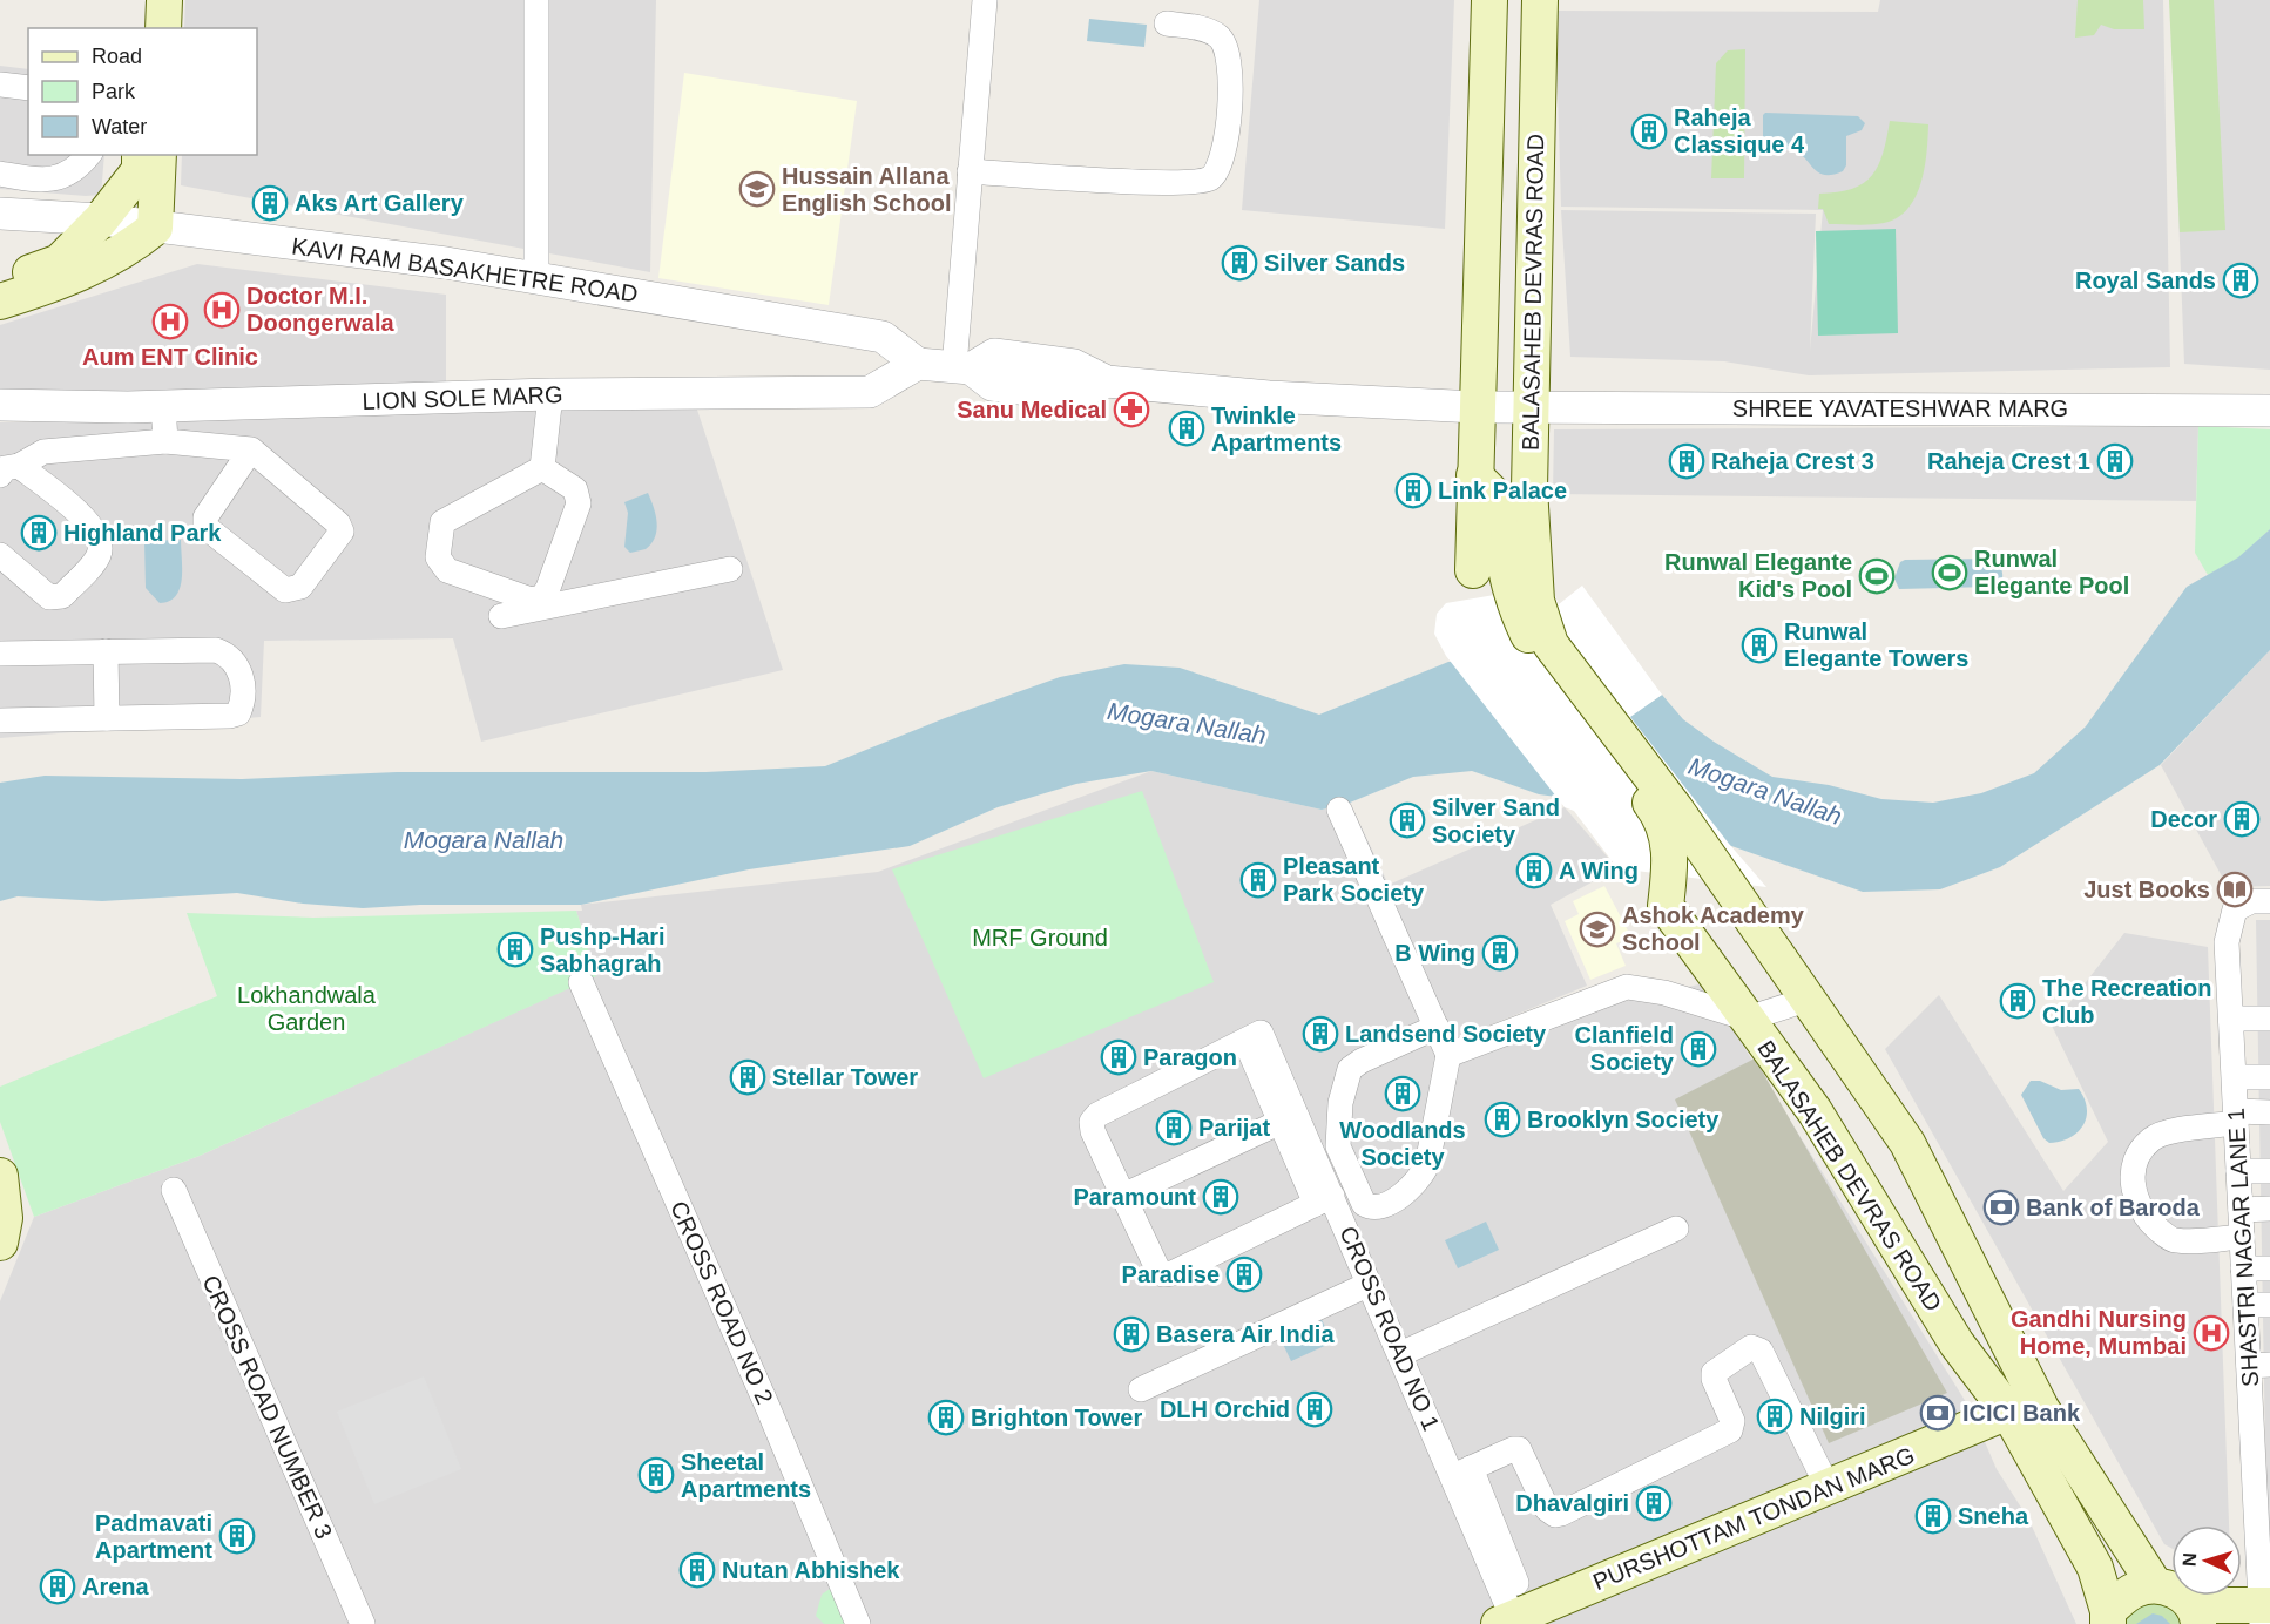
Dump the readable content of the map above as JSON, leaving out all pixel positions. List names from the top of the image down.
{
  "streets": {
    "main road": ["BALASAHEB DEVRAS ROAD", "PURSHOTTAM TONDAN MARG"],
    "street": [
      "KAVI RAM BASAKHETRE ROAD",
      "LION SOLE MARG",
      "SHREE YAVATESHWAR MARG",
      "SHASTRI NAGAR LANE 1",
      "CROSS ROAD NO 2",
      "CROSS ROAD NO 1",
      "CROSS ROAD NUMBER 3"
    ]
  },
  "crossings": [
    ["KAVI RAM BASAKHETRE ROAD", "LION SOLE MARG"],
    ["BALASAHEB DEVRAS ROAD", "SHREE YAVATESHWAR MARG"],
    ["BALASAHEB DEVRAS ROAD", "PURSHOTTAM TONDAN MARG"],
    ["CROSS ROAD NO 1", "PURSHOTTAM TONDAN MARG"]
  ],
  "water": ["Mogara Nallah"],
  "parks": ["MRF Ground", "Lokhandwala Garden"],
  "places": {
    "building": [
      "Raheja Classique 4",
      "Aks Art Gallery",
      "Silver Sands",
      "Royal Sands",
      "Twinkle Apartments",
      "Raheja Crest 3",
      "Raheja Crest 1",
      "Link Palace",
      "Highland Park",
      "Runwal Elegante Towers",
      "Decor",
      "Silver Sand Society",
      "A Wing",
      "Pleasant Park Society",
      "Pushp-Hari Sabhagrah",
      "B Wing",
      "The Recreation Club",
      "Landsend Society",
      "Clanfield Society",
      "Paragon",
      "Stellar Tower",
      "Woodlands Society",
      "Brooklyn Society",
      "Parijat",
      "Paramount",
      "Paradise",
      "Basera Air India",
      "DLH Orchid",
      "Nilgiri",
      "Brighton Tower",
      "Sheetal Apartments",
      "Dhavalgiri",
      "Sneha",
      "Padmavati Apartment",
      "Nutan Abhishek",
      "Arena"
    ],
    "school or university": ["Hussain Allana English School", "Ashok Academy School"],
    "hospital": ["Doctor M.I. Doongerwala", "Aum ENT Clinic", "Gandhi Nursing Home, Mumbai"],
    "pharmacy": ["Sanu Medical"],
    "sports": ["Runwal Elegante Pool", "Runwal Elegante Kid's Pool"],
    "library": ["Just Books"],
    "bank": ["Bank of Baroda", "ICICI Bank"]
  },
  "legend": ["Road", "Park", "Water"],
  "north": "left"
}
